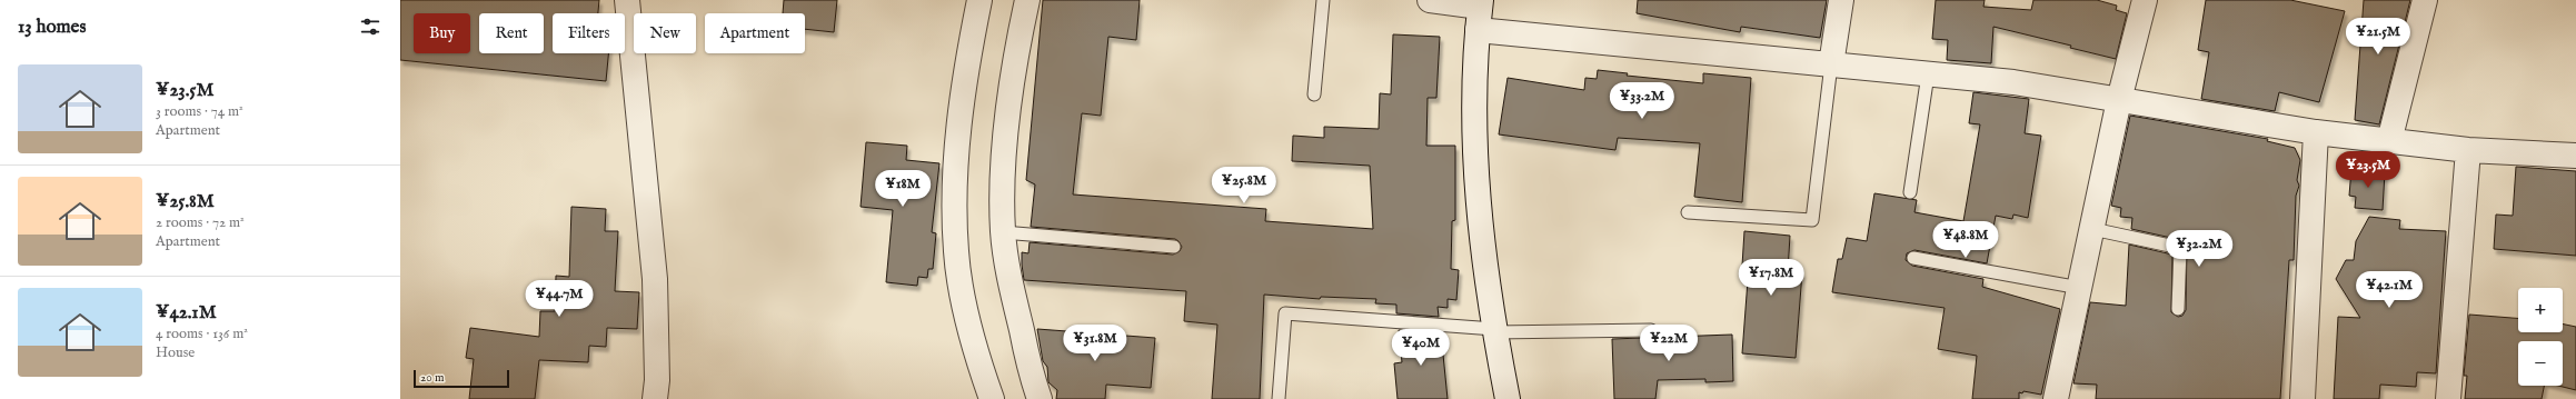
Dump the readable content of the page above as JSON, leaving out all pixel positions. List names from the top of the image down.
{
  "scale_bar": "20 m",
  "page": {
    "heading": "13 homes",
    "chip": [
      "Buy",
      "Rent",
      "Filters",
      "New",
      "Apartment"
    ],
    "price": [
      "¥21.5M",
      "¥33.2M",
      "¥23.5M",
      "¥25.8M",
      "¥18M",
      "¥48.8M",
      "¥32.2M",
      "¥17.8M",
      "¥42.1M",
      "¥44.7M",
      "¥31.8M",
      "¥22M",
      "¥40M"
    ],
    "list": [
      {
        "name": "¥23.5M",
        "note": "3 rooms · 74 m² · Apartment"
      },
      {
        "name": "¥25.8M",
        "note": "2 rooms · 72 m² · Apartment"
      },
      {
        "name": "¥42.1M",
        "note": "4 rooms · 136 m² · House"
      }
    ],
    "map_buttons": ["+", "−"],
    "scale": "20 m"
  }
}
